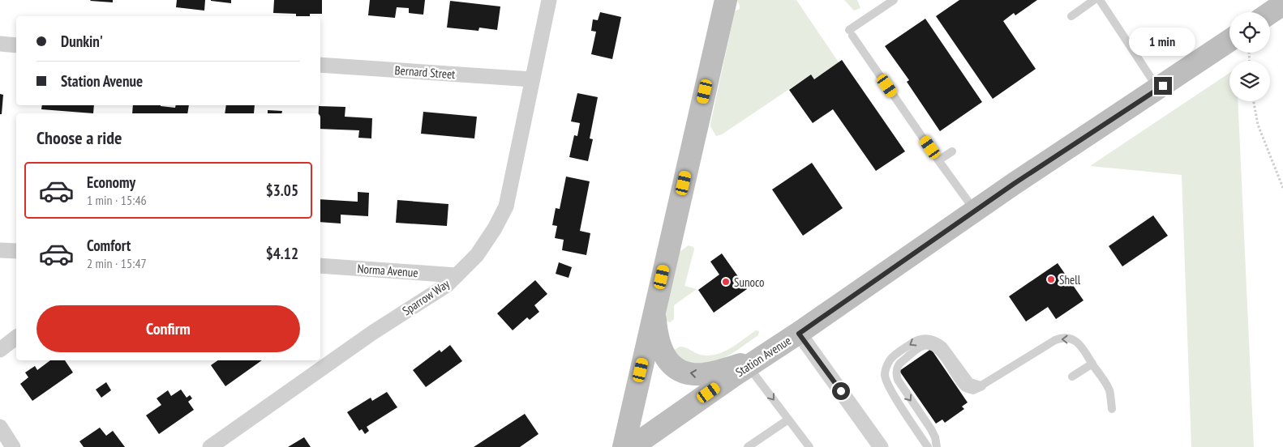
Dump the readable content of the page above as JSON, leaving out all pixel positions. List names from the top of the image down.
{
  "streets": {
    "main road": ["Station Avenue"],
    "street": ["Bernard Street", "Norma Avenue", "Sparrow Way"]
  },
  "crossings": [
    ["Bernard Street", "Sparrow Way"],
    ["Norma Avenue", "Sparrow Way"]
  ],
  "places": ["Shell", "Sunoco"],
  "page": {
    "banner": ["Dunkin'", "Station Avenue"],
    "bubble": "1 min",
    "heading": "Choose a ride",
    "list": [
      {
        "name": "Economy",
        "note": "1 min · 15:46",
        "value": "$3.05"
      },
      {
        "name": "Comfort",
        "note": "2 min · 15:47",
        "value": "$4.12"
      }
    ],
    "buttons": "Confirm"
  }
}
